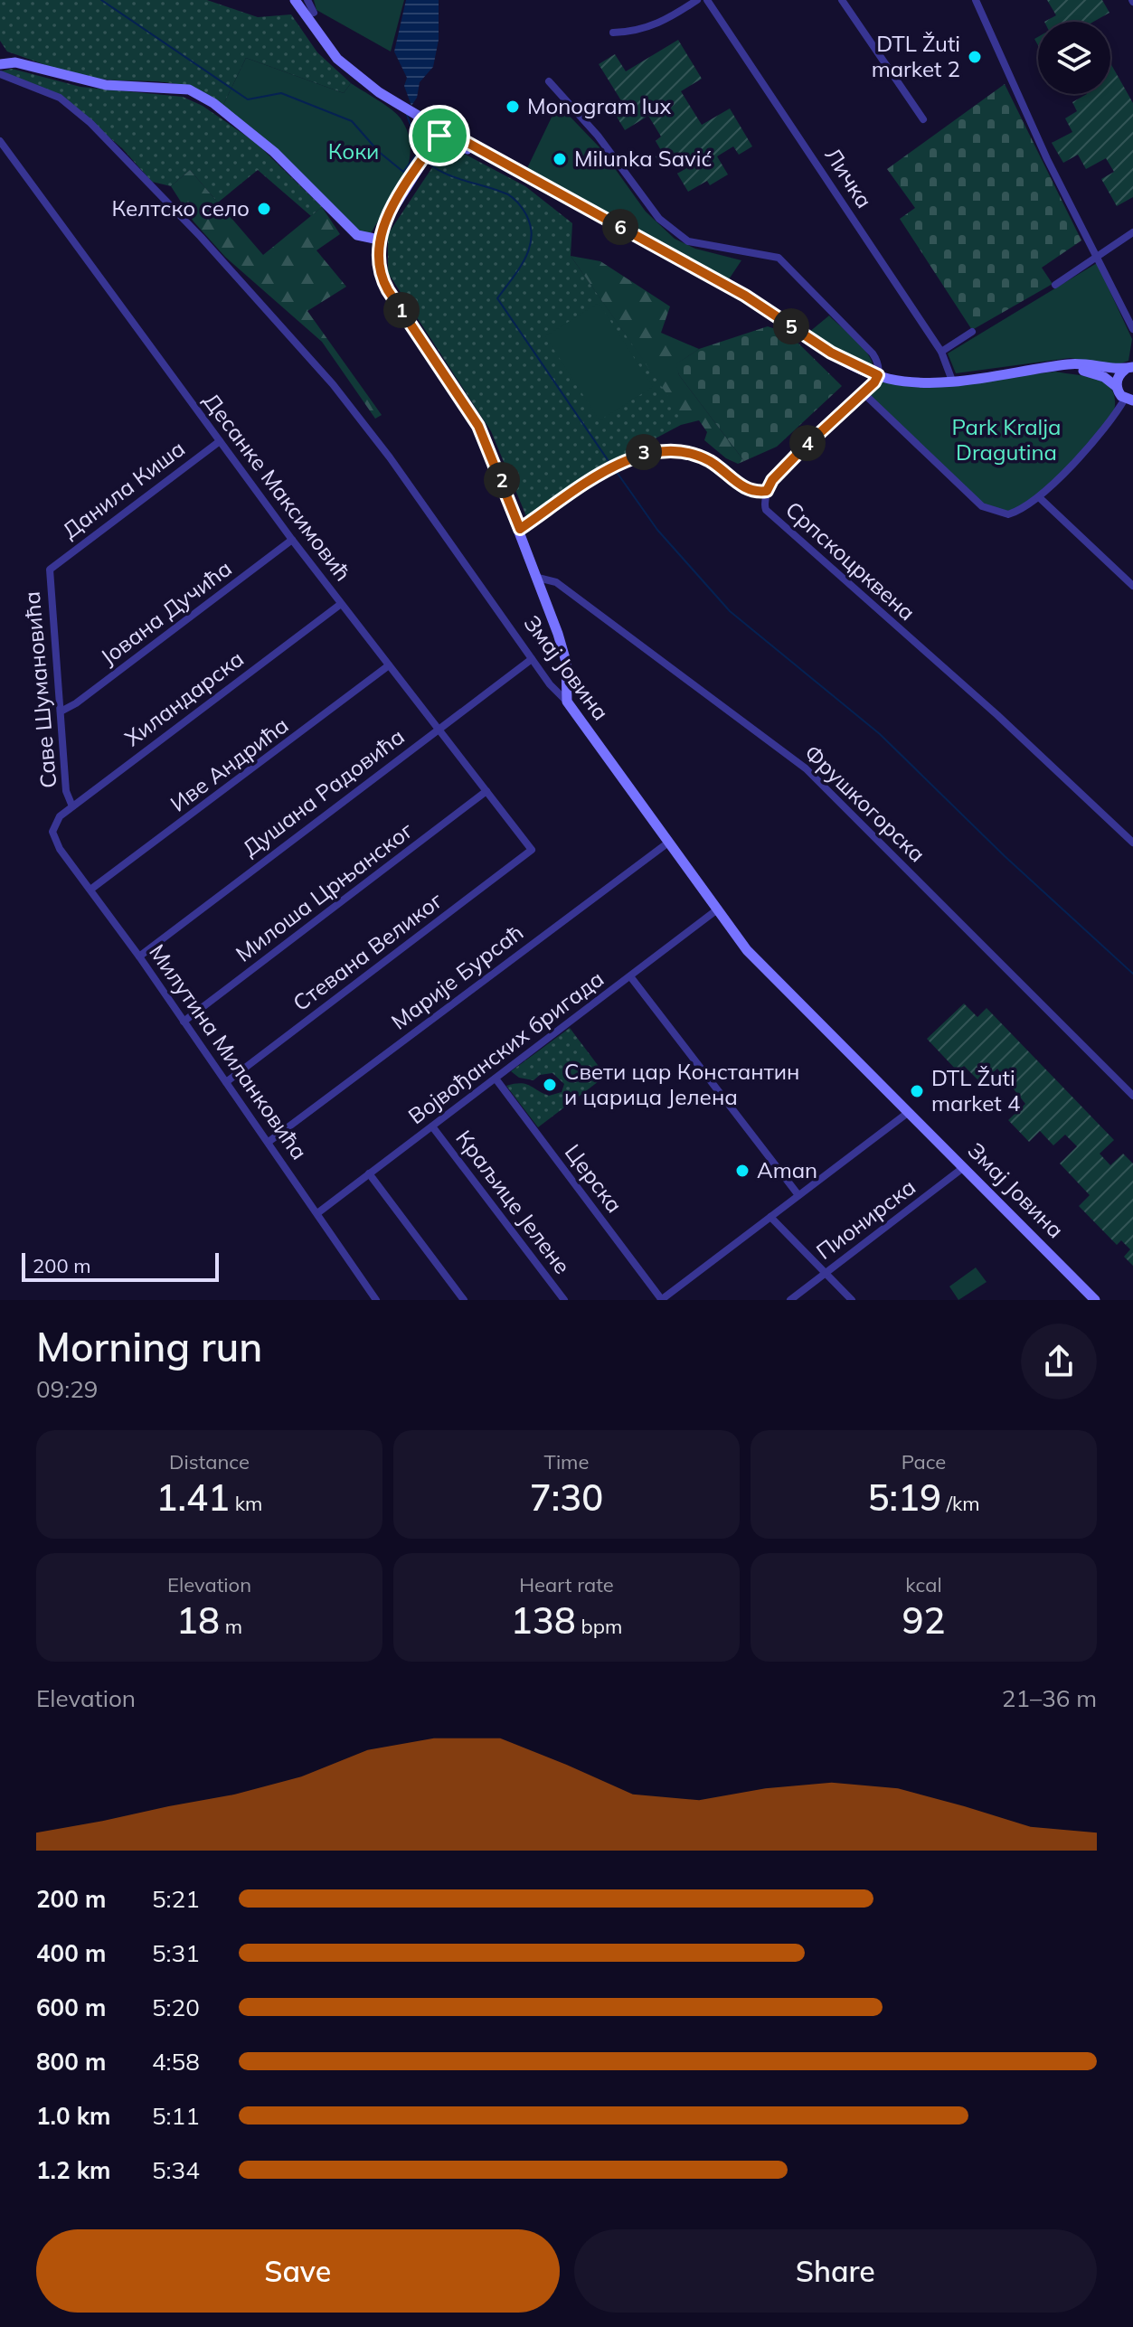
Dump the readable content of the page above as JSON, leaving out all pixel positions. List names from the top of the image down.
{
  "streets": {
    "street": [
      "Личка",
      "Десанке Максимовић",
      "Данила Киша",
      "Српскоцрквена",
      "Јована Дучића",
      "Змај Јовина",
      "Саве Шумановића",
      "Хиландарска",
      "Иве Андрића",
      "Душана Радовића",
      "Фрушкогорска",
      "Милоша Црњанског",
      "Стевана Великог",
      "Марије Бурсаћ",
      "Војвођанских бригада",
      "Милутина Миланковића",
      "Церска",
      "Краљице Јелене",
      "Пионирска"
    ]
  },
  "crossings": [
    ["Десанке Максимовић", "Данила Киша"],
    ["Десанке Максимовић", "Јована Дучића"],
    ["Десанке Максимовић", "Хиландарска"],
    ["Десанке Максимовић", "Иве Андрића"],
    ["Десанке Максимовић", "Душана Радовића"],
    ["Десанке Максимовић", "Милоша Црњанског"],
    ["Десанке Максимовић", "Стевана Великог"],
    ["Данила Киша", "Саве Шумановића"],
    ["Јована Дучића", "Саве Шумановића"],
    ["Змај Јовина", "Душана Радовића"],
    ["Змај Јовина", "Марије Бурсаћ"],
    ["Змај Јовина", "Војвођанских бригада"],
    ["Змај Јовина", "Пионирска"],
    ["Саве Шумановића", "Хиландарска"],
    ["Хиландарска", "Милутина Миланковића"],
    ["Иве Андрића", "Милутина Миланковића"],
    ["Душана Радовића", "Милутина Миланковића"],
    ["Милоша Црњанског", "Милутина Миланковића"],
    ["Стевана Великог", "Милутина Миланковића"],
    ["Марије Бурсаћ", "Милутина Миланковића"],
    ["Војвођанских бригада", "Милутина Миланковића"],
    ["Војвођанских бригада", "Церска"],
    ["Војвођанских бригада", "Краљице Јелене"]
  ],
  "parks": ["Коки", "Park Kralja Dragutina"],
  "places": [
    "DTL Žuti market 2",
    "Monogram lux",
    "Milunka Savić",
    "Келтско село",
    "Свети цар Константин и царица Јелена",
    "DTL Žuti market 4",
    "Aman"
  ],
  "scale_bar": "200 m",
  "page": {
    "pins": [
      "6",
      "1",
      "5",
      "4",
      "3",
      "2"
    ],
    "scale": "200 m",
    "heading": ["Morning run", "09:29"],
    "stats": [
      ["Distance", "1.41 km"],
      ["Time", "7:30"],
      ["Pace", "5:19 /km"],
      ["Elevation", "18 m"],
      ["Heart rate", "138 bpm"],
      ["kcal", "92"]
    ],
    "chart": ["Elevation", "21–36 m"],
    "list": [
      {
        "name": "200 m",
        "note": "5:21"
      },
      {
        "name": "400 m",
        "note": "5:31"
      },
      {
        "name": "600 m",
        "note": "5:20"
      },
      {
        "name": "800 m",
        "note": "4:58"
      },
      {
        "name": "1.0 km",
        "note": "5:11"
      },
      {
        "name": "1.2 km",
        "note": "5:34"
      }
    ],
    "buttons": ["Save", "Share"]
  }
}
